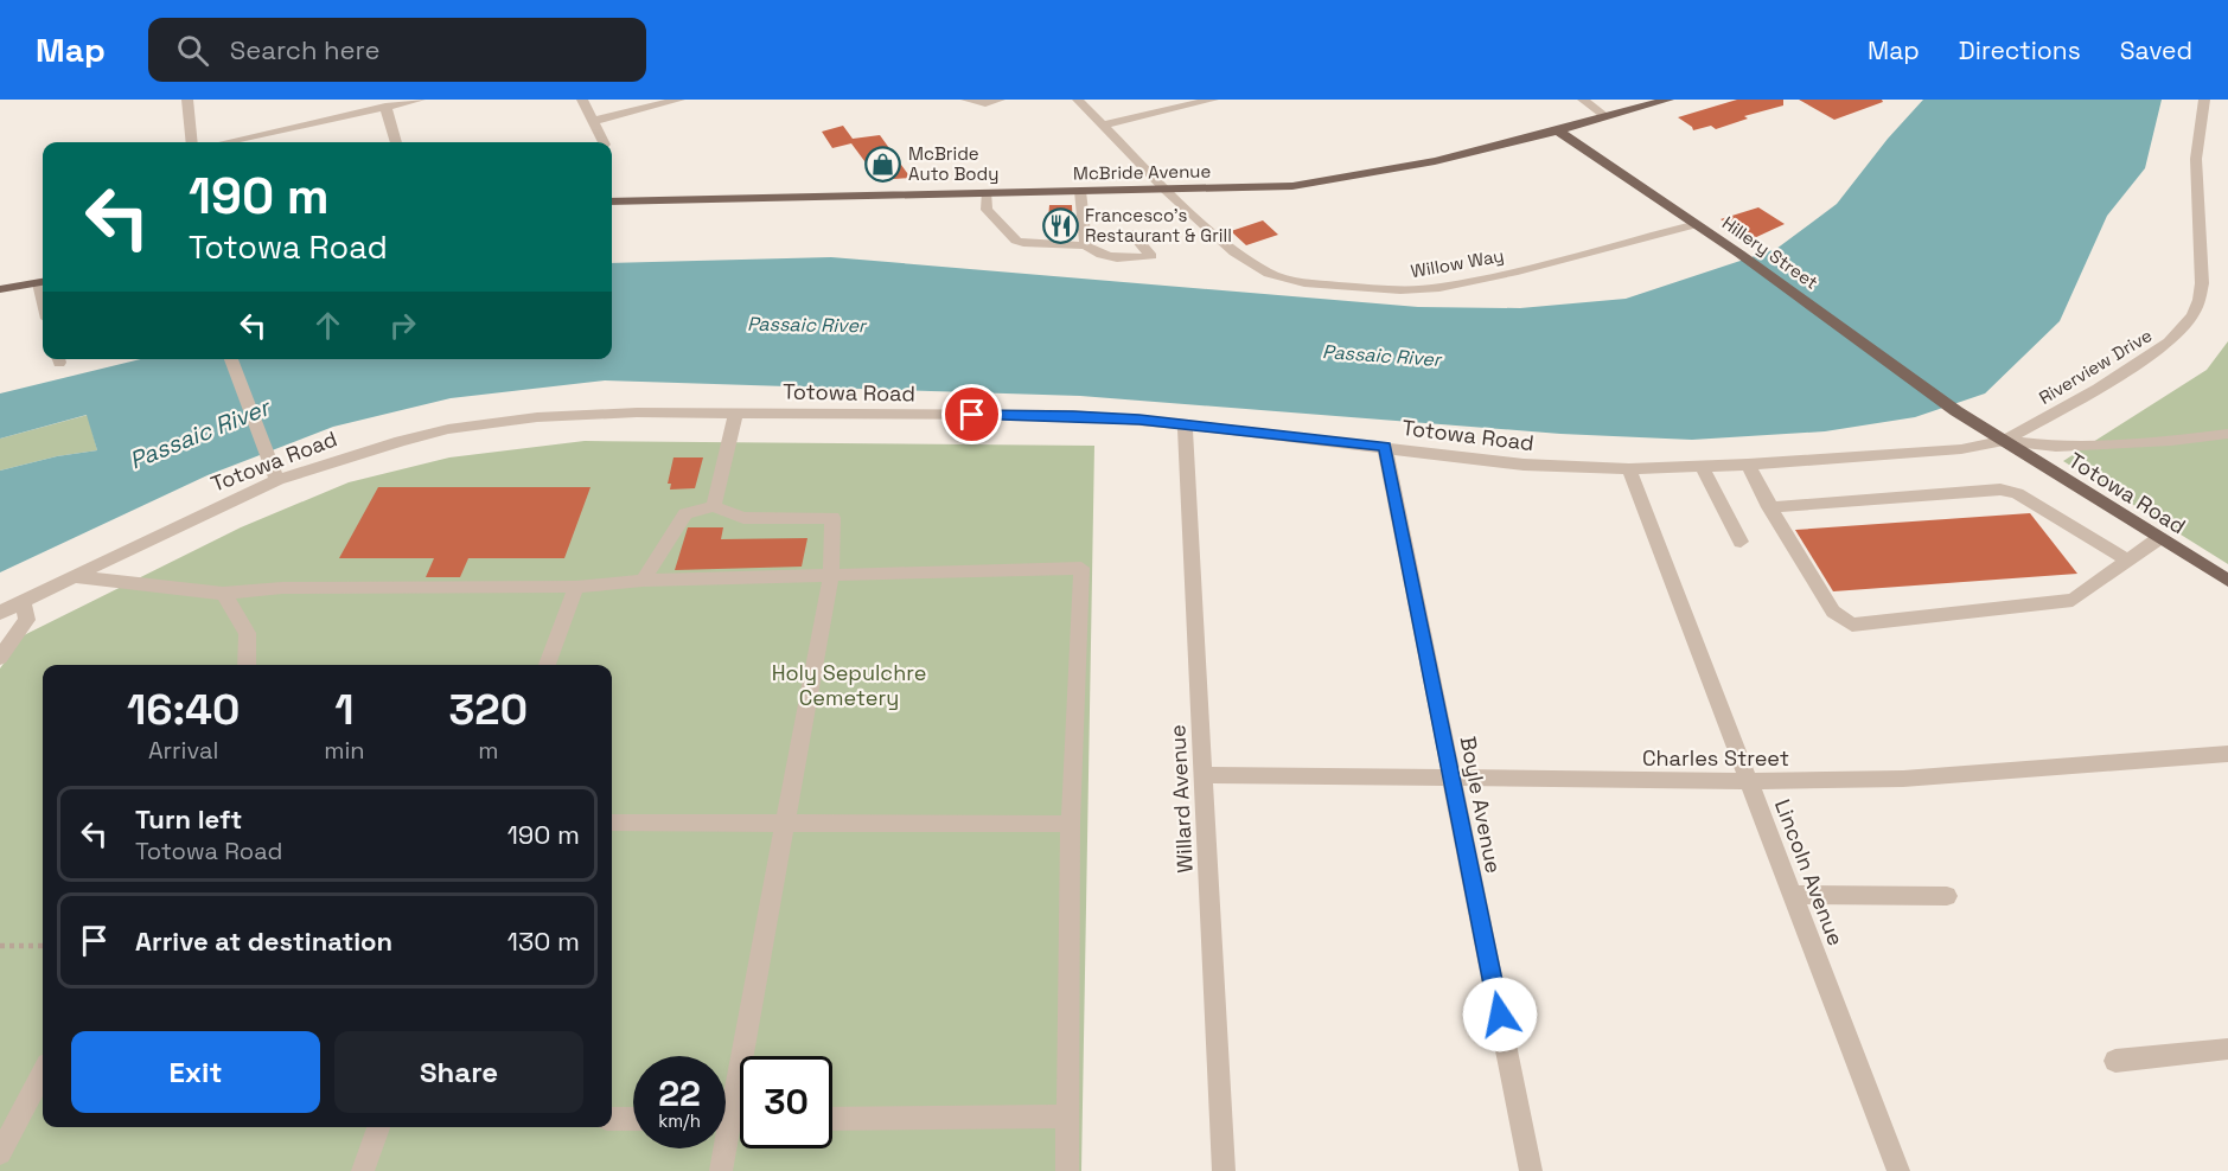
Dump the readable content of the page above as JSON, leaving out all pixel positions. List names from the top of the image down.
{
  "streets": {
    "main road": ["McBride Avenue", "Hillery Street", "Totowa Road"],
    "street": [
      "Willow Way",
      "Riverview Drive",
      "Charles Street",
      "Willard Avenue",
      "Boyle Avenue",
      "Lincoln Avenue"
    ]
  },
  "crossings": [
    ["McBride Avenue", "Hillery Street"],
    ["McBride Avenue", "Willow Way"],
    ["Hillery Street", "Willow Way"],
    ["Hillery Street", "Totowa Road"],
    ["Riverview Drive", "Totowa Road"],
    ["Totowa Road", "Willard Avenue"],
    ["Totowa Road", "Boyle Avenue"],
    ["Totowa Road", "Lincoln Avenue"],
    ["Charles Street", "Willard Avenue"],
    ["Charles Street", "Boyle Avenue"],
    ["Charles Street", "Lincoln Avenue"]
  ],
  "water": ["Passaic River"],
  "parks": ["Holy Sepulchre Cemetery"],
  "places": {
    "shop": ["McBride Auto Body"],
    "restaurant": ["Francesco's Restaurant & Grill"]
  },
  "page": {
    "header": "Map",
    "search": "Search here",
    "nav": ["Map", "Directions", "Saved"],
    "turn": ["190 m", "Totowa Road"],
    "eta": [
      "16:40",
      "Arrival",
      "1",
      "min",
      "320",
      "m"
    ],
    "list": [
      {
        "name": "Turn left",
        "note": "Totowa Road",
        "value": "190 m"
      },
      {
        "name": "Arrive at destination",
        "value": "130 m"
      }
    ],
    "buttons": ["Exit", "Share"],
    "speed": "22 km/h",
    "limit": "30"
  }
}
